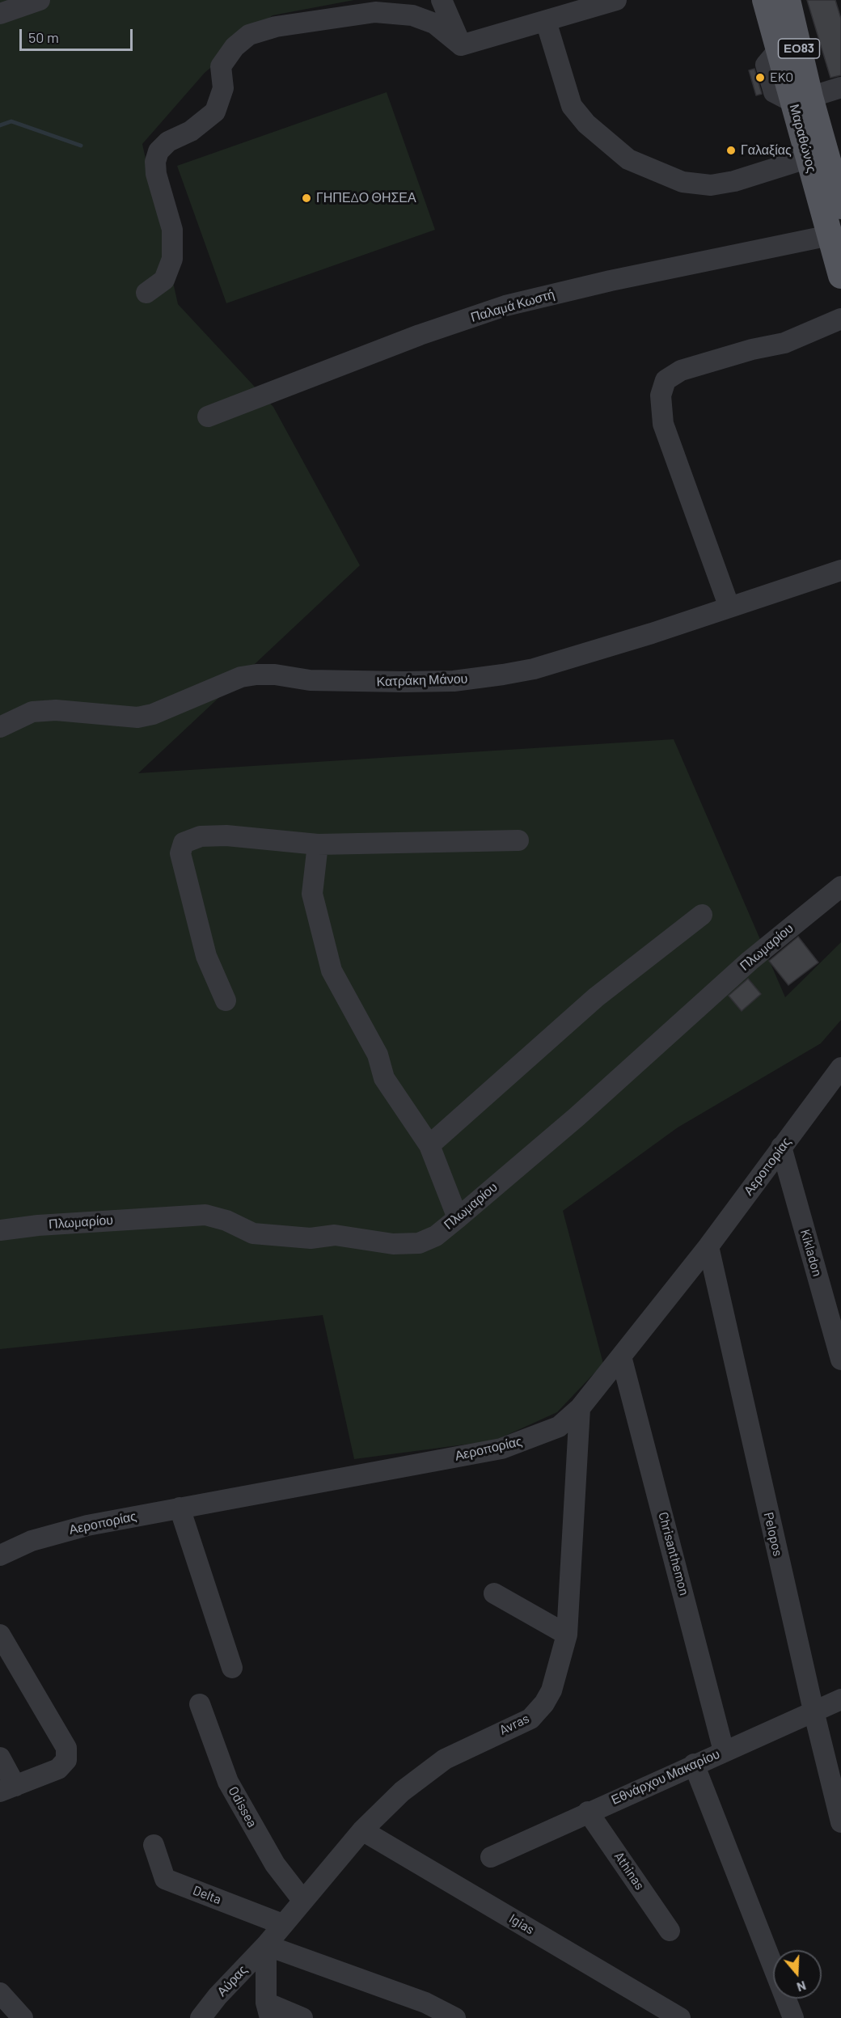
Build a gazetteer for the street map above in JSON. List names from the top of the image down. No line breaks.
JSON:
{"streets":{"main road":["ΕΟ83","Μαραθώνος"],"street":["Παλαμά Κωστή","Κατράκη Μάνου","Πλωμαρίου","Αεροπορίας","Kikladon","Pelopos","Chrisanthemon","Avras","Εθνάρχου Μακαρίου","Odissea","Athinas","Delta","Igias","Αύρας"]},"crossings":[["Μαραθώνος","Παλαμά Κωστή"],["Αεροπορίας","Kikladon"],["Αεροπορίας","Pelopos"],["Αεροπορίας","Chrisanthemon"],["Αεροπορίας","Avras"],["Pelopos","Εθνάρχου Μακαρίου"],["Chrisanthemon","Εθνάρχου Μακαρίου"],["Avras","Odissea"],["Avras","Delta"],["Avras","Igias"],["Avras","Αύρας"],["Εθνάρχου Μακαρίου","Athinas"]],"places":["EKO","Γαλαξίας","ΓΗΠΕΔΟ ΘΗΣΕΑ"],"scale_bar":"50 m","north":"bottom"}
